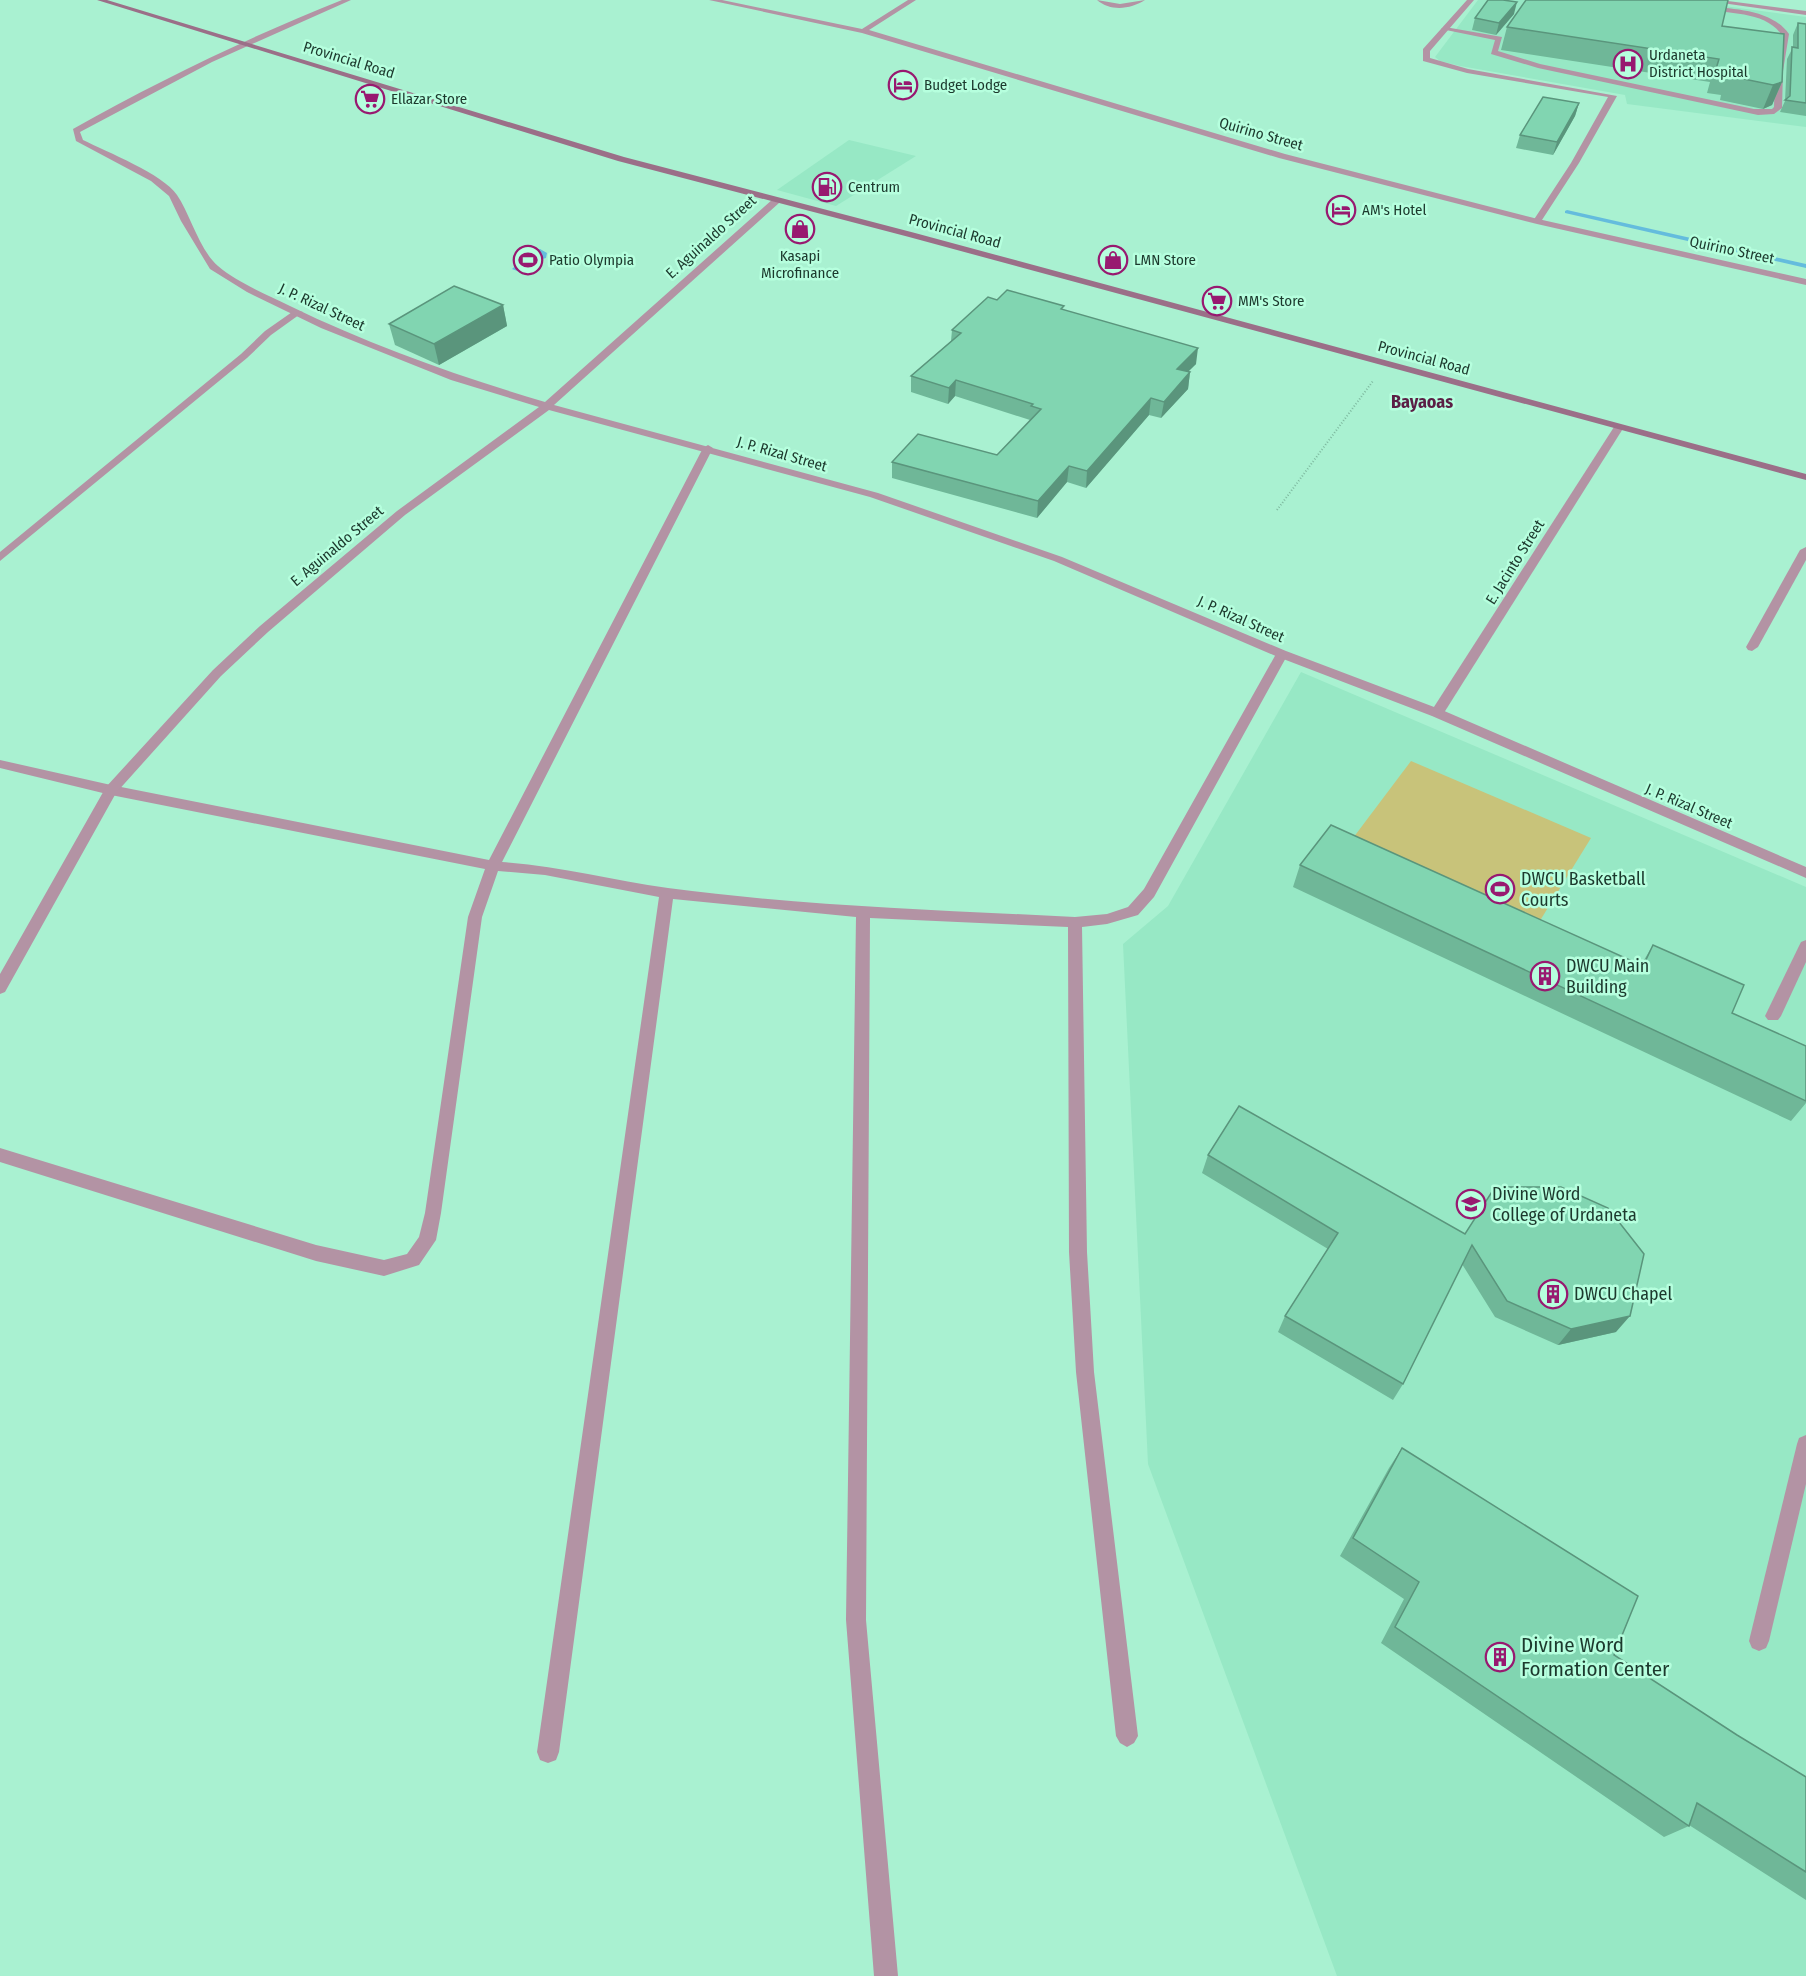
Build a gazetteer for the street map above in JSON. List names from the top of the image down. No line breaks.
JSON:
{"streets":{"main road":["Provincial Road"],"street":["Quirino Street","E. Aguinaldo Street","J. P. Rizal Street","E. Jacinto Street"]},"crossings":[["Provincial Road","E. Aguinaldo Street"],["Provincial Road","J. P. Rizal Street"],["Provincial Road","E. Jacinto Street"],["E. Aguinaldo Street","J. P. Rizal Street"],["J. P. Rizal Street","E. Jacinto Street"]],"districts":["Bayaoas"],"places":{"hospital":["Urdaneta District Hospital"],"hotel":["Budget Lodge","AM's Hotel"],"supermarket":["Ellazar Store","MM's Store"],"fuel station":["Centrum"],"shop":["Kasapi Microfinance","LMN Store"],"sports":["Patio Olympia","DWCU Basketball Courts"],"building":["DWCU Main Building","DWCU Chapel","Divine Word Formation Center"],"school or university":["Divine Word College of Urdaneta"]}}
